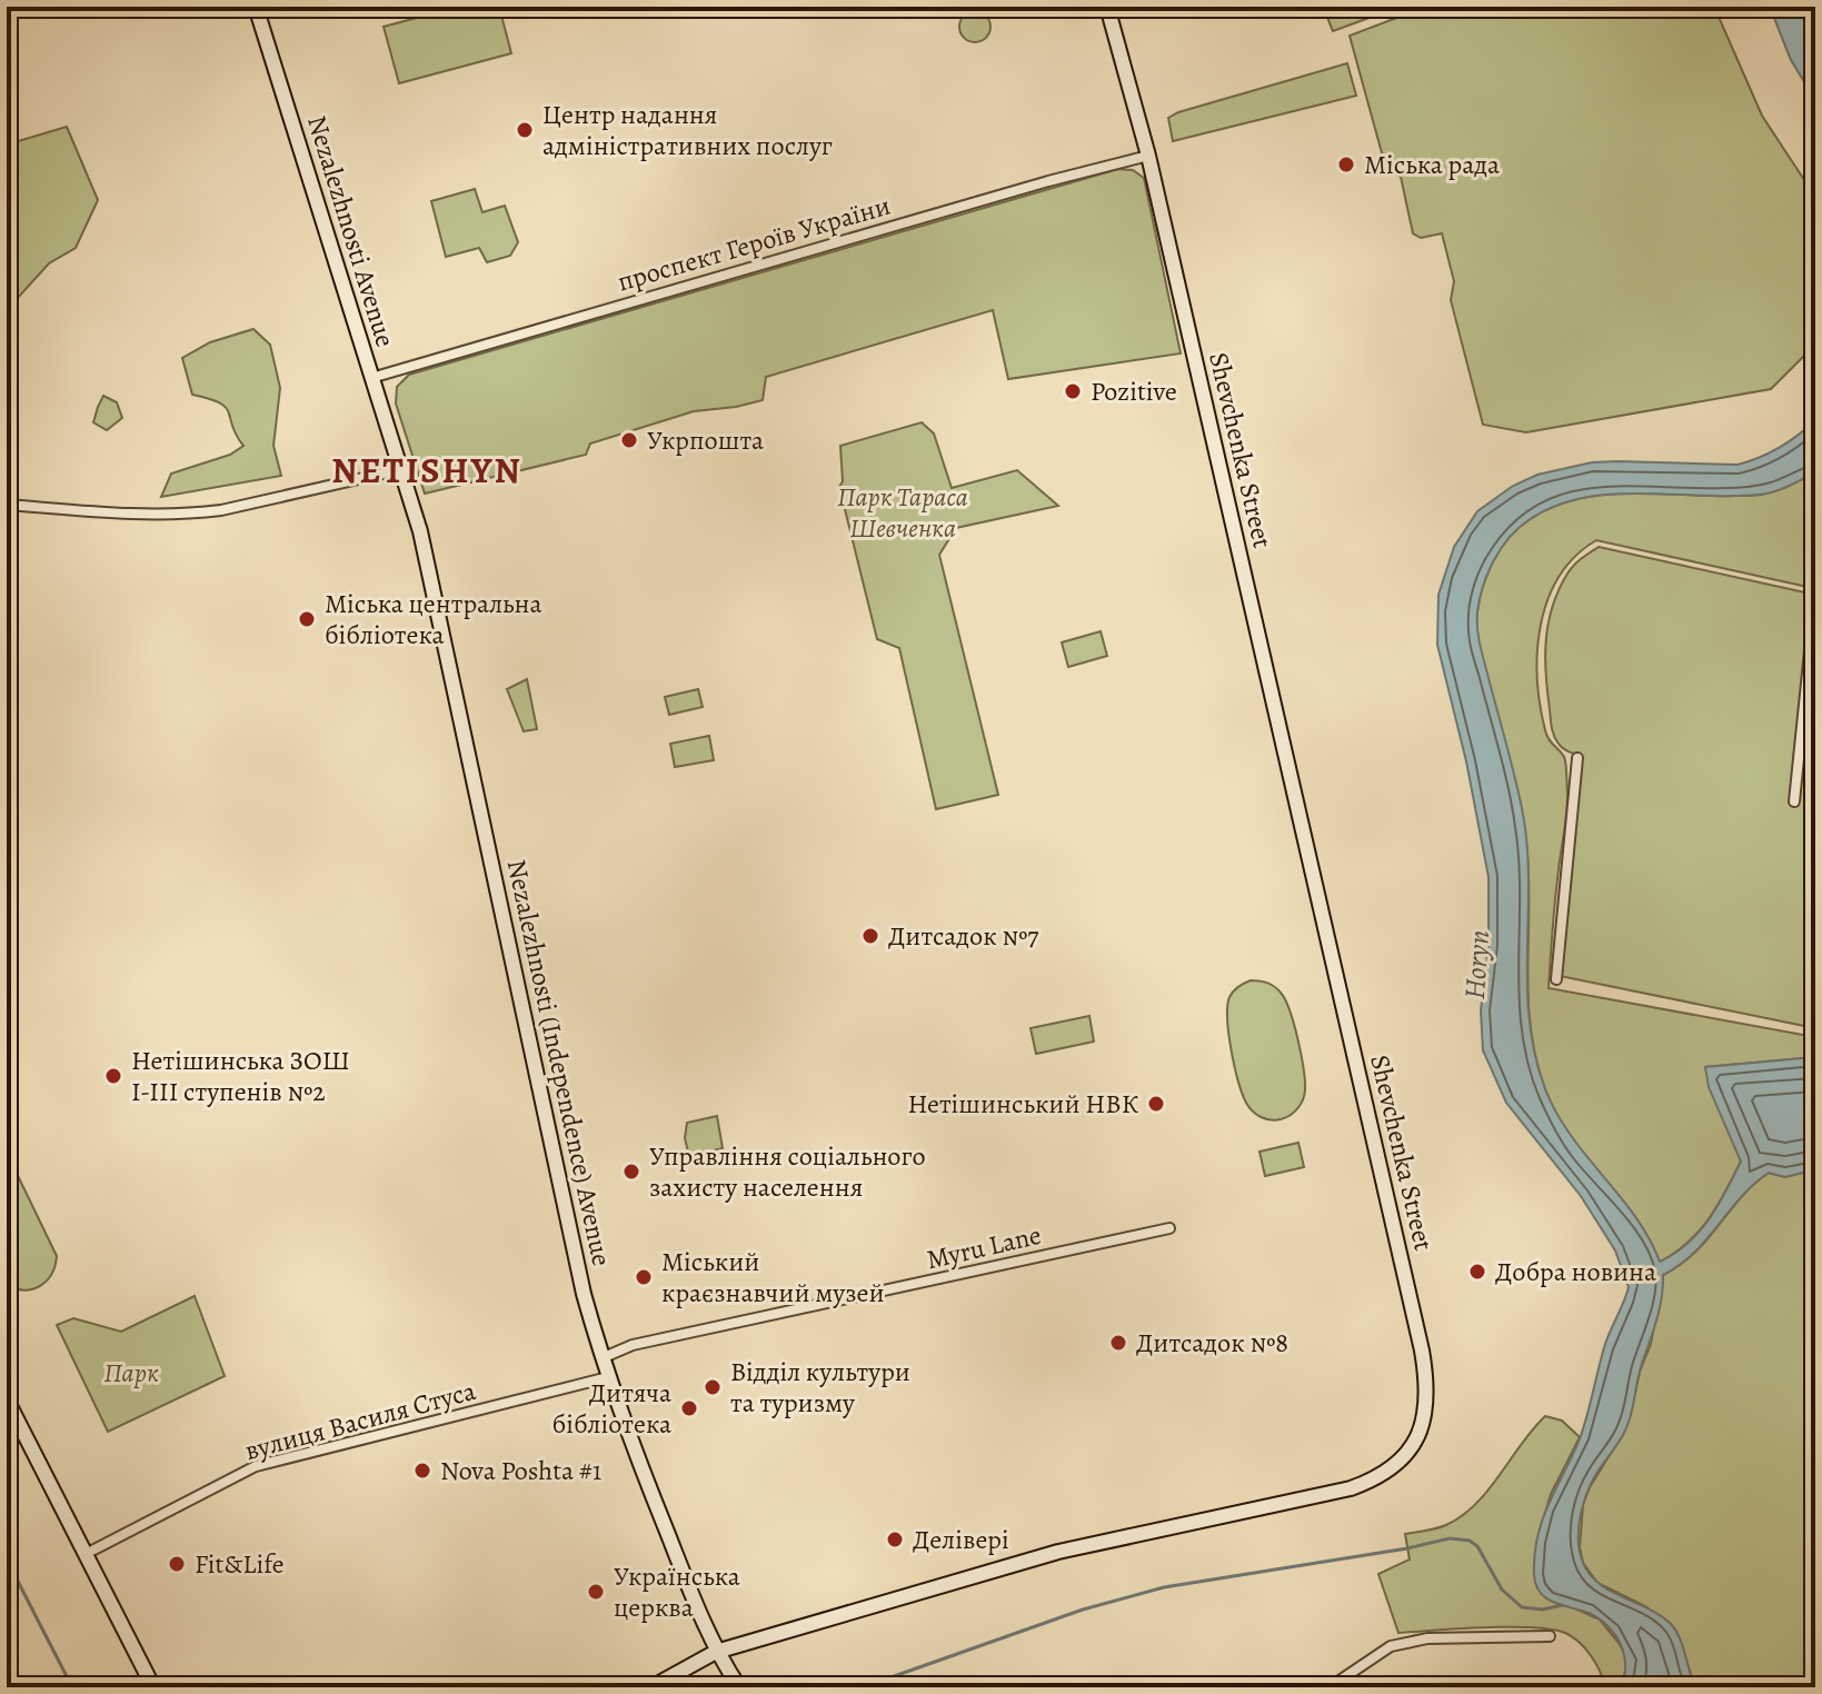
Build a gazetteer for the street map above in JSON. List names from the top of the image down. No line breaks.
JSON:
{"streets":{"street":["Nezalezhnosti Avenue","проспект Героїв України","Shevchenka Street","Nezalezhnosti (Independence) Avenue","Myru Lane","вулиця Василя Стуса"]},"crossings":[["Nezalezhnosti Avenue","проспект Героїв України"],["Nezalezhnosti Avenue","Nezalezhnosti (Independence) Avenue"],["проспект Героїв України","Shevchenka Street"],["Shevchenka Street","Nezalezhnosti (Independence) Avenue"],["Nezalezhnosti (Independence) Avenue","Myru Lane"],["Nezalezhnosti (Independence) Avenue","вулиця Василя Стуса"]],"districts":["NETISHYN"],"water":["Horyn"],"parks":["Парк Тараса Шевченка","Парк"],"places":["Центр надання адміністративних послуг","Міська рада","Pozitive","Укрпошта","Міська центральна бібліотека","Дитсадок №7","Нетішинська ЗОШ І-ІІІ ступенів №2","Нетішинський НВК","Управління соціального захисту населення","Добра новина","Міський краєзнавчий музей","Дитсадок №8","Відділ культури та туризму","Дитяча бібліотека","Nova Poshta #1","Делівері","Fit&Life","Українська церква"]}
